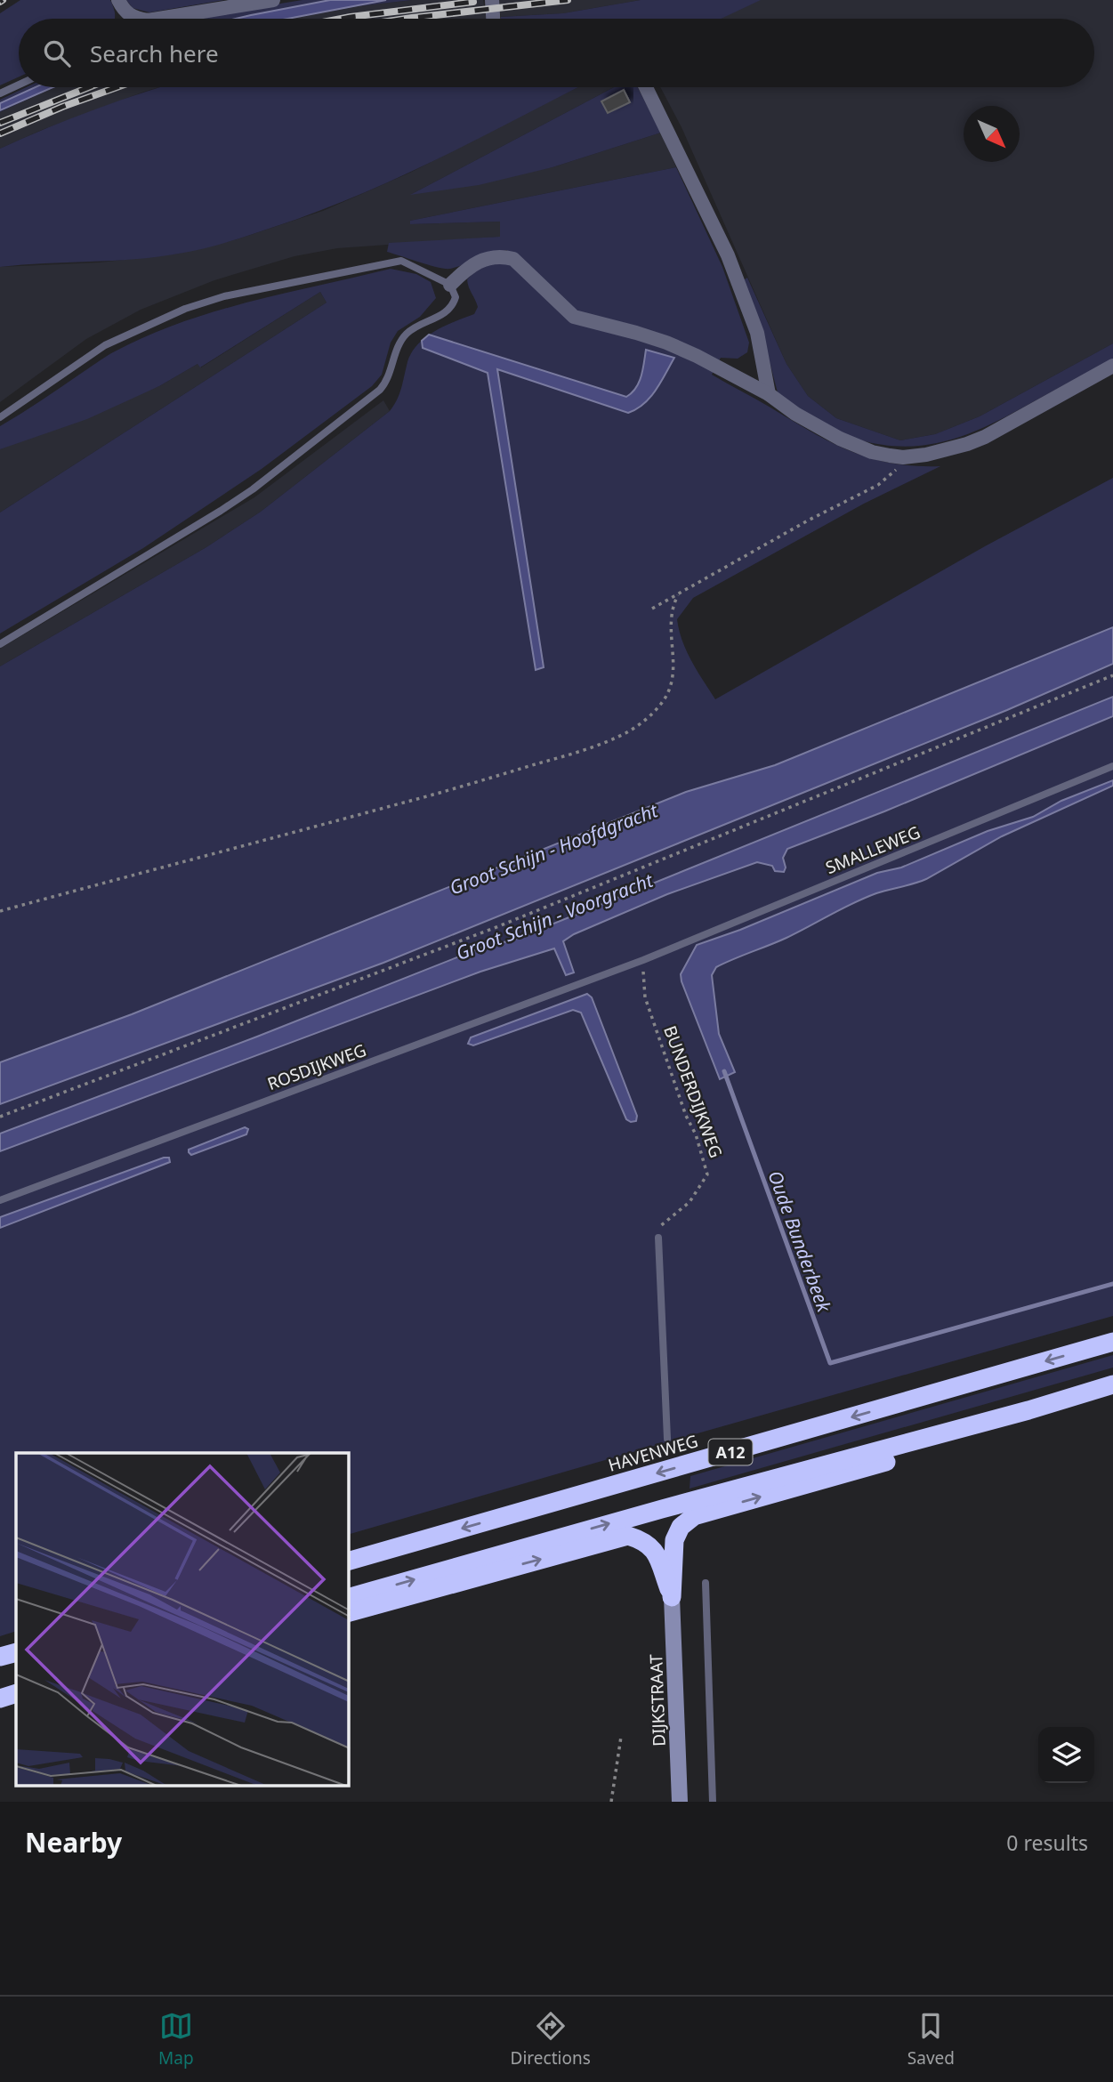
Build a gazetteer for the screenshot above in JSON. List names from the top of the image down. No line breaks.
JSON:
{"streets":{"highway":["A12","HAVENWEG"],"street":["DIJKSTRAAT"],"lane":["SMALLEWEG","ROSDIJKWEG"],"path":["BUNDERDIJKWEG"]},"crossings":[["SMALLEWEG","ROSDIJKWEG"],["SMALLEWEG","BUNDERDIJKWEG"],["ROSDIJKWEG","BUNDERDIJKWEG"]],"water":["Groot Schijn - Hoofdgracht","Groot Schijn - Voorgracht","Oude Bunderbeek"],"north":"bottom right","page":{"search":"Search here","heading":["Nearby","0 results"],"nav":["Map","Directions","Saved"]}}
